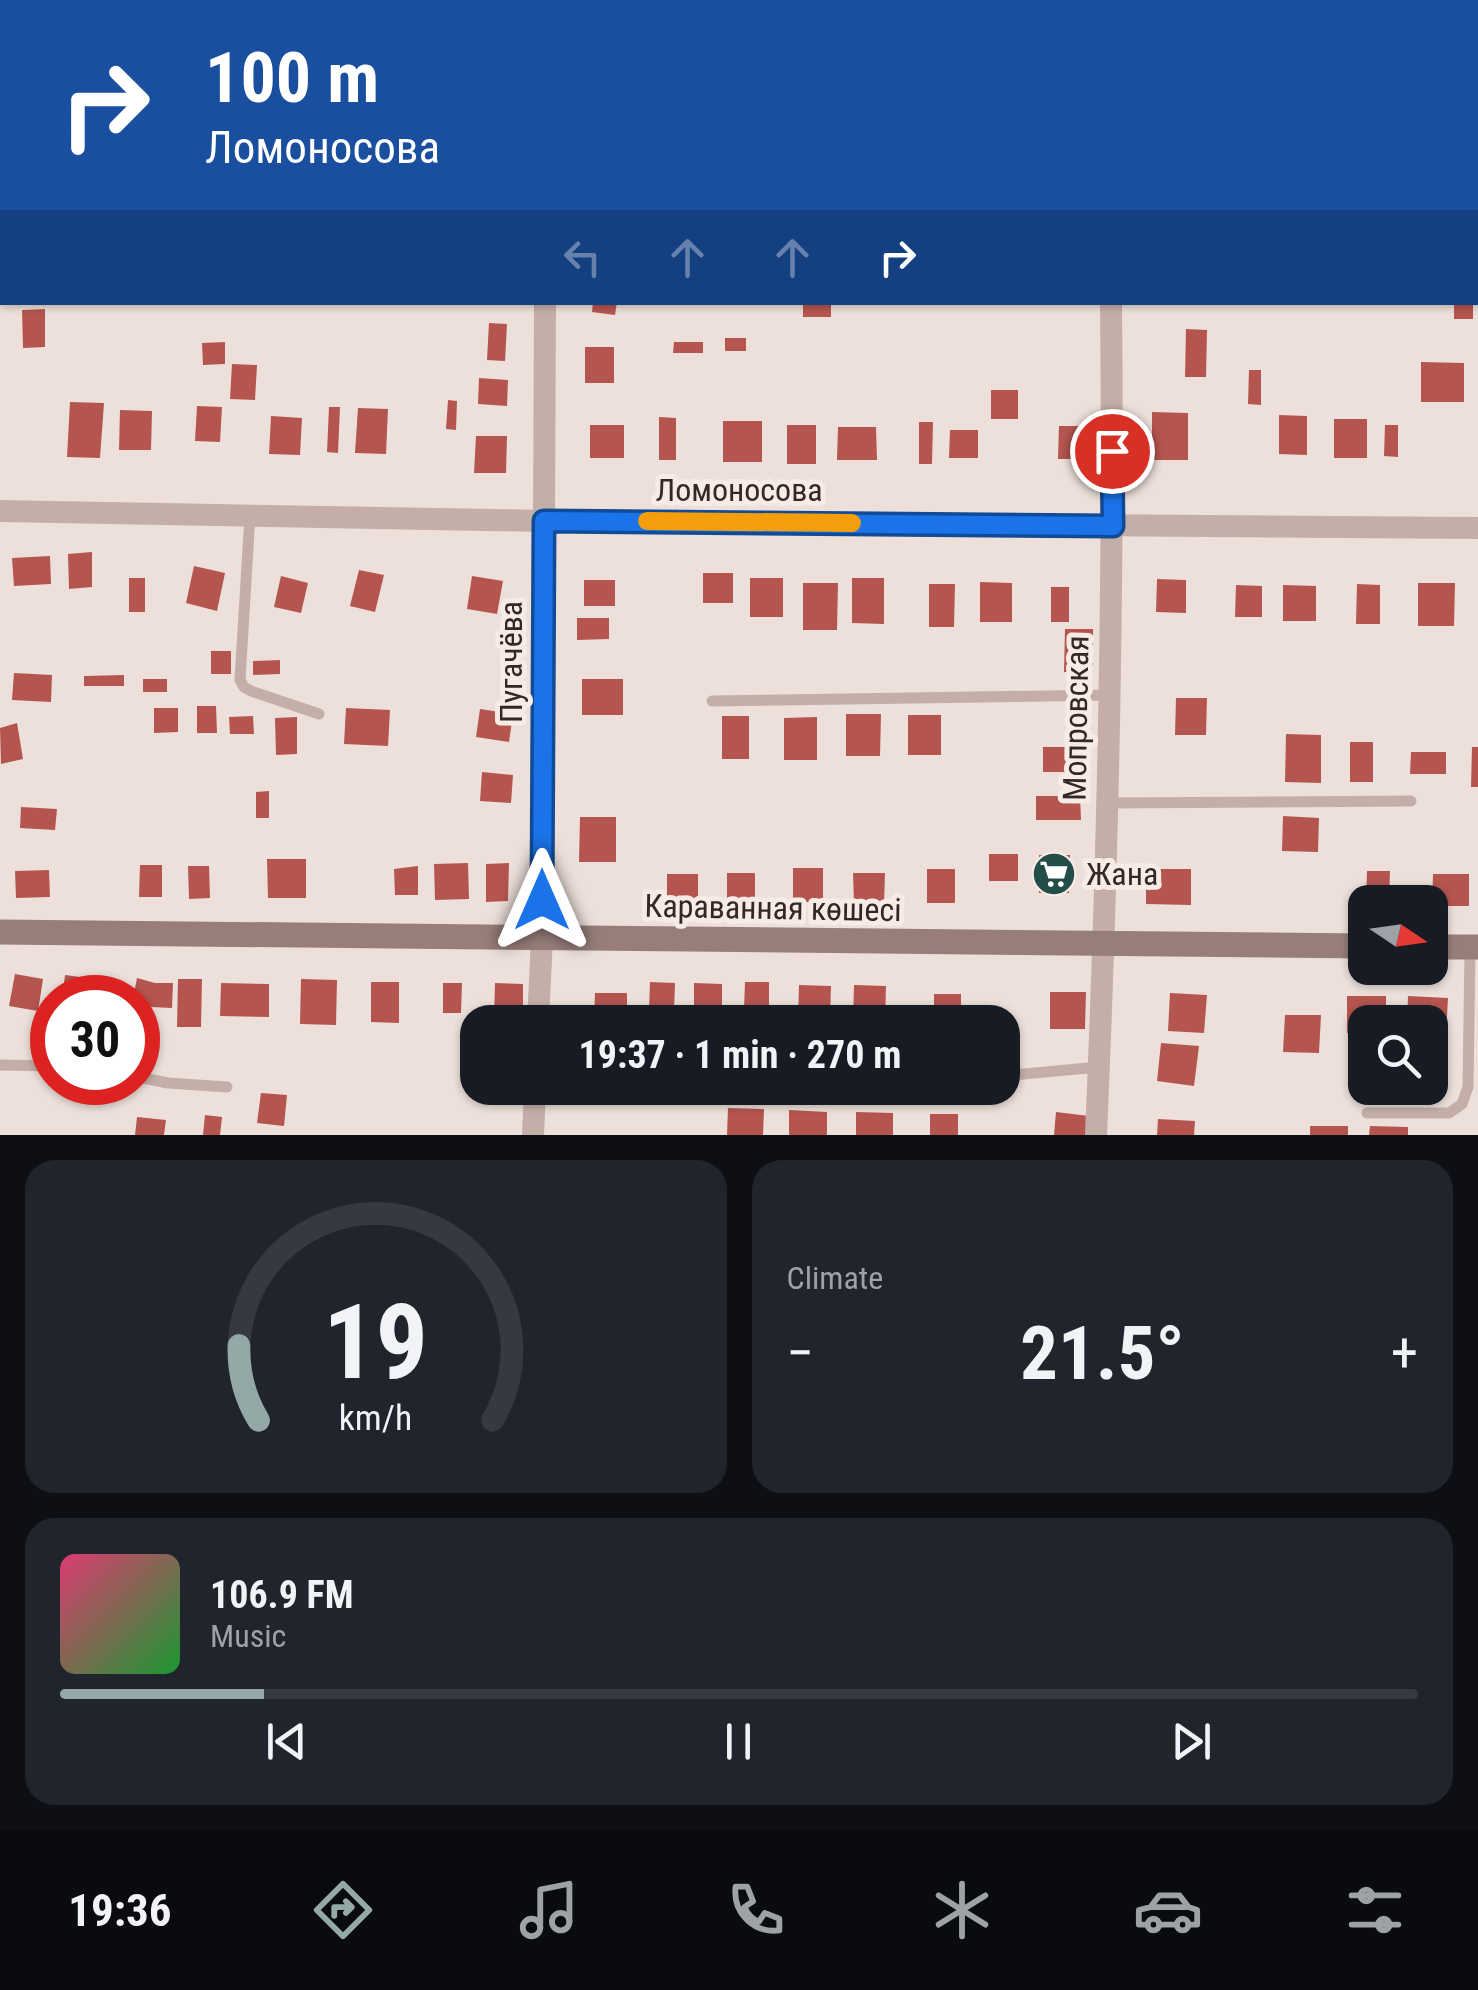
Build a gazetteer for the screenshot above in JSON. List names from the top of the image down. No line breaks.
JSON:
{"streets":{"main road":["Караванная көшесі"],"street":["Ломоносова","Пугачёва","Мопровская"]},"crossings":[["Ломоносова","Пугачёва"],["Ломоносова","Мопровская"],["Пугачёва","Караванная көшесі"],["Мопровская","Караванная көшесі"]],"places":{"supermarket":["Жана"]},"north":"right","page":{"turn":["100 m","Ломоносова"],"limit":"30","trip":"19:37 · 1 min · 270 m","tile":"Climate","heat":["−","21.5°","+"],"song":["106.9 FM","Music"],"tabs":"19:36","gauge":["19","km/h"]}}
